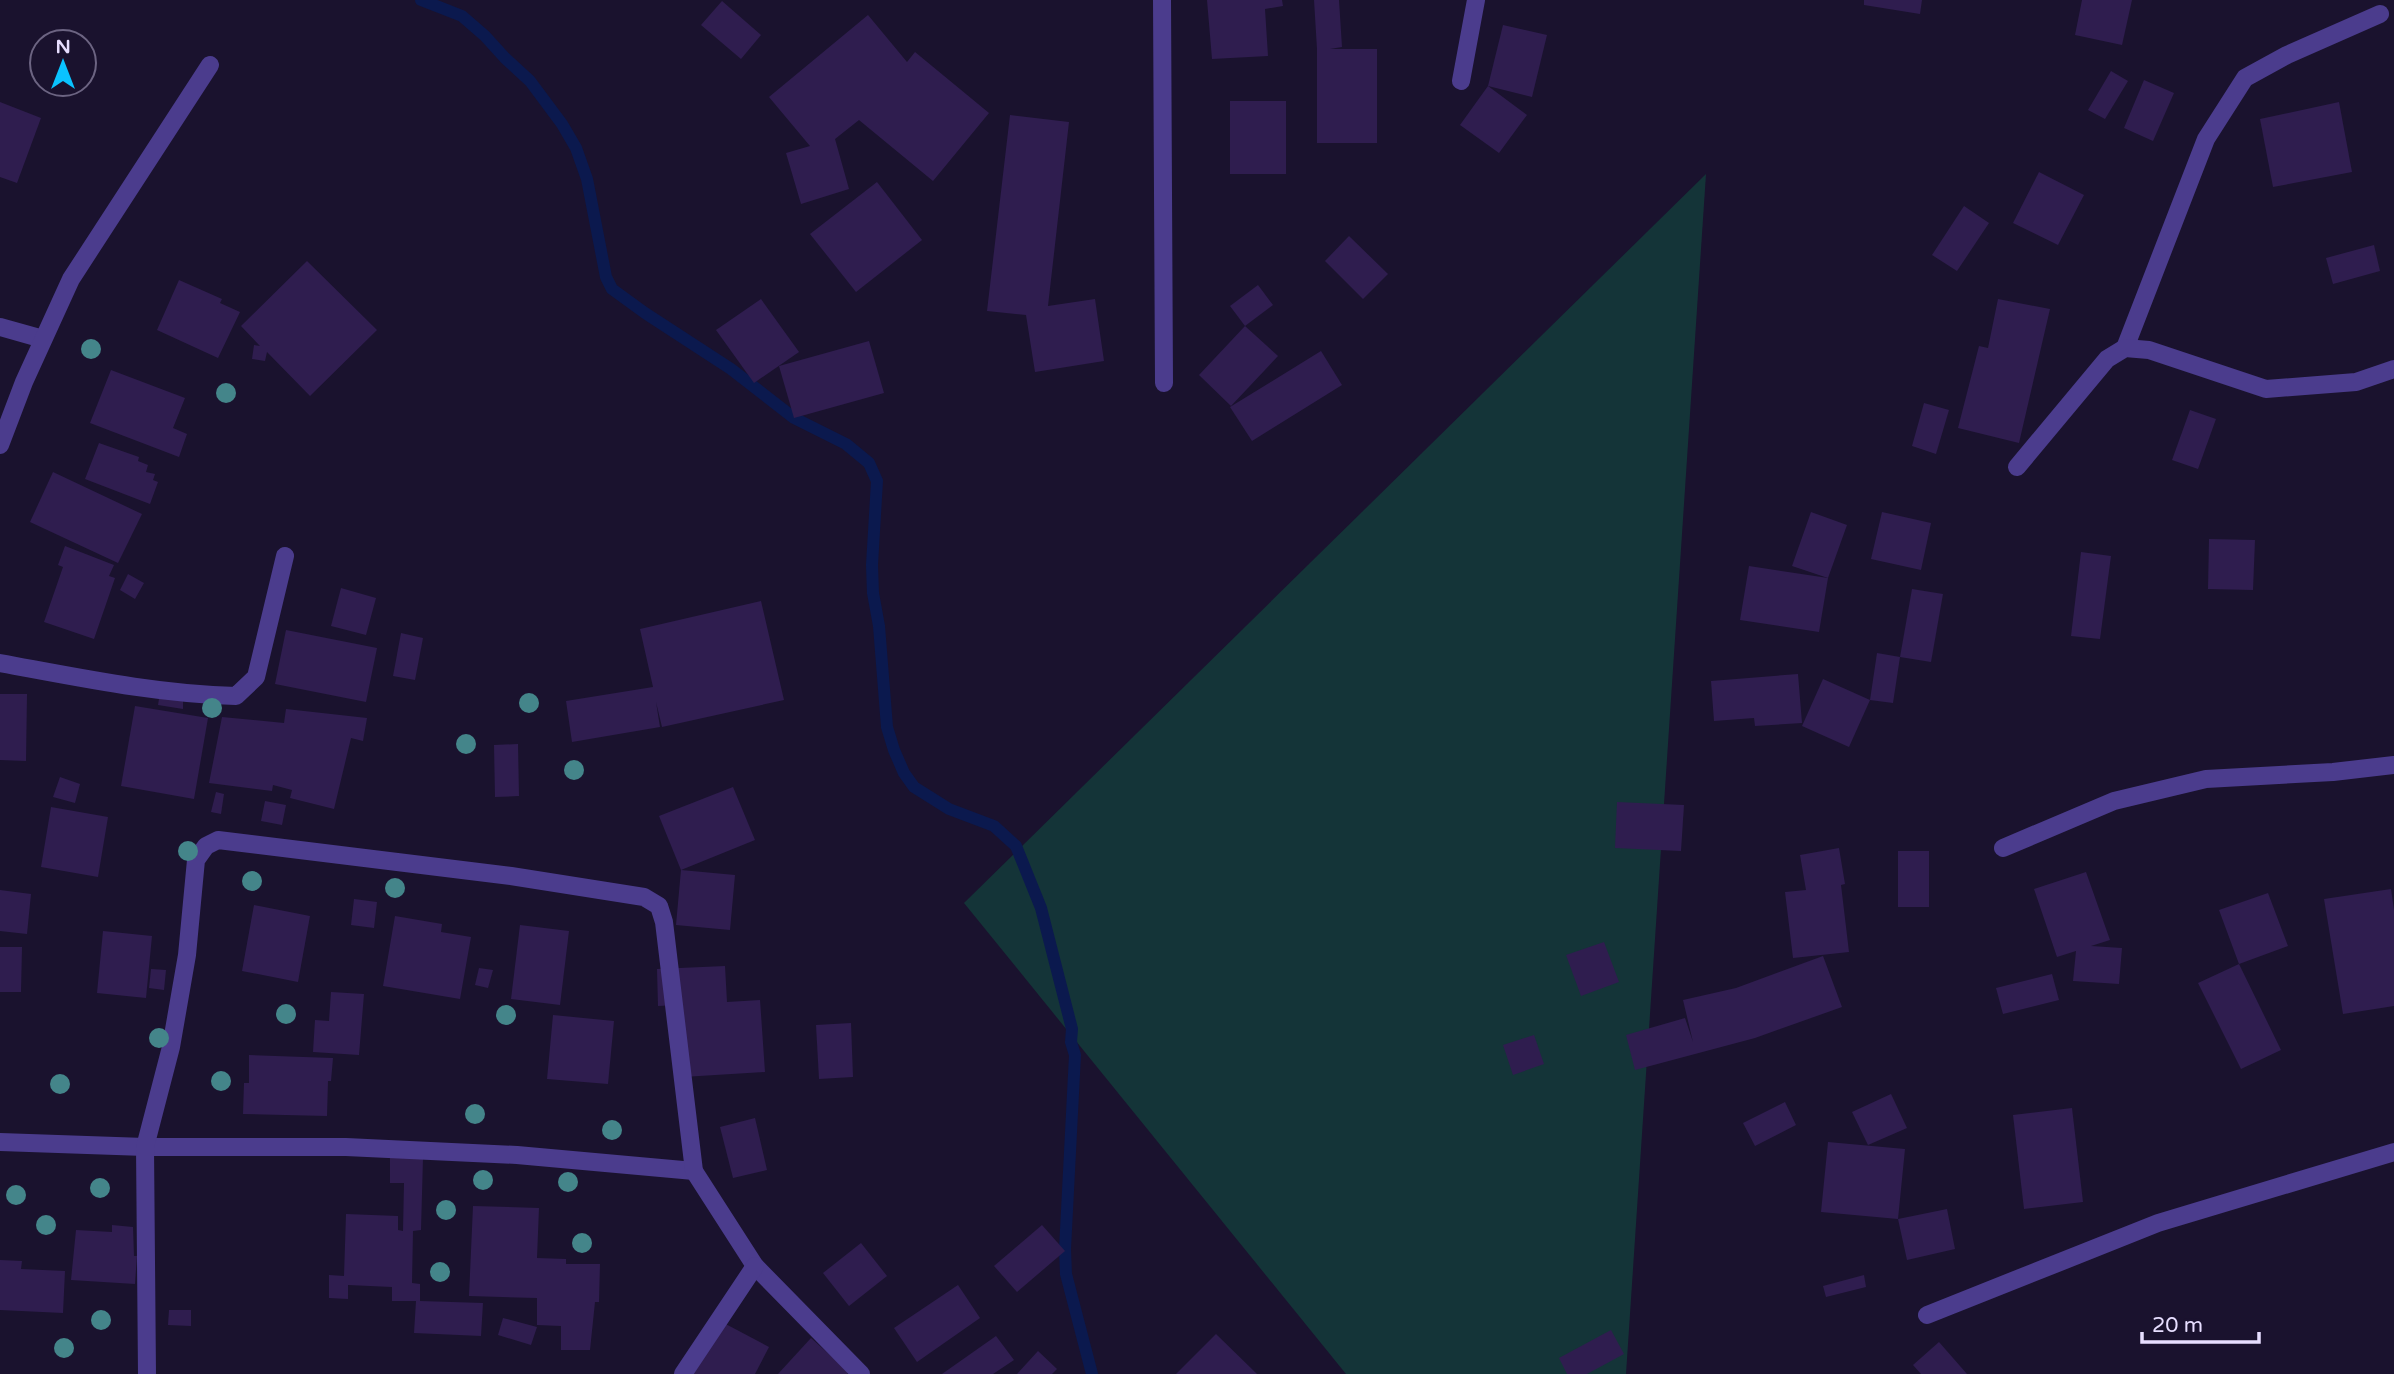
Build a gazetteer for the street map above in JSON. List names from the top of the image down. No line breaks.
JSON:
{"scale_bar":"20 m","north":"top"}
